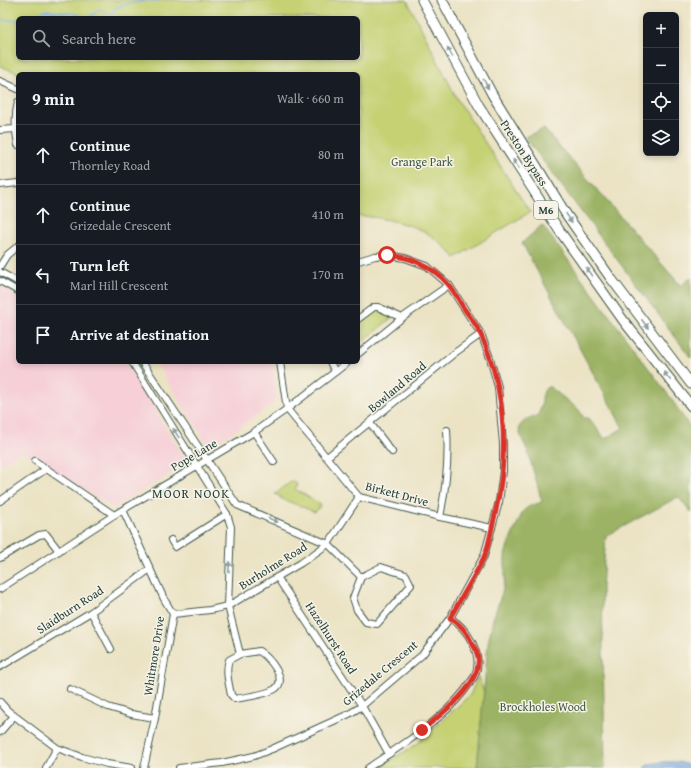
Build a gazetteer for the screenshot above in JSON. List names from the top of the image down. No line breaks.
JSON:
{"streets":{"highway":["Preston Bypass","M6"],"street":["Bowland Road","Pope Lane","Birkett Drive","Burholme Road","Slaidburn Road","Hazelhurst Road","Whitmore Drive","Grizedale Crescent"]},"crossings":[["Bowland Road","Birkett Drive"],["Bowland Road","Grizedale Crescent"],["Pope Lane","Birkett Drive"],["Pope Lane","Whitmore Drive"],["Birkett Drive","Burholme Road"],["Birkett Drive","Grizedale Crescent"],["Burholme Road","Hazelhurst Road"],["Burholme Road","Whitmore Drive"],["Slaidburn Road","Whitmore Drive"],["Hazelhurst Road","Grizedale Crescent"]],"districts":["MOOR NOOK"],"parks":["Grange Park","Brockholes Wood"],"page":{"map_buttons":["+","−"],"search":"Search here","heading":["9 min","Walk · 660 m"],"list":[["Continue","Thornley Road","80 m"],["Continue","Grizedale Crescent","410 m"],["Turn left","Marl Hill Crescent","170 m"],"Arrive at destination"]}}
